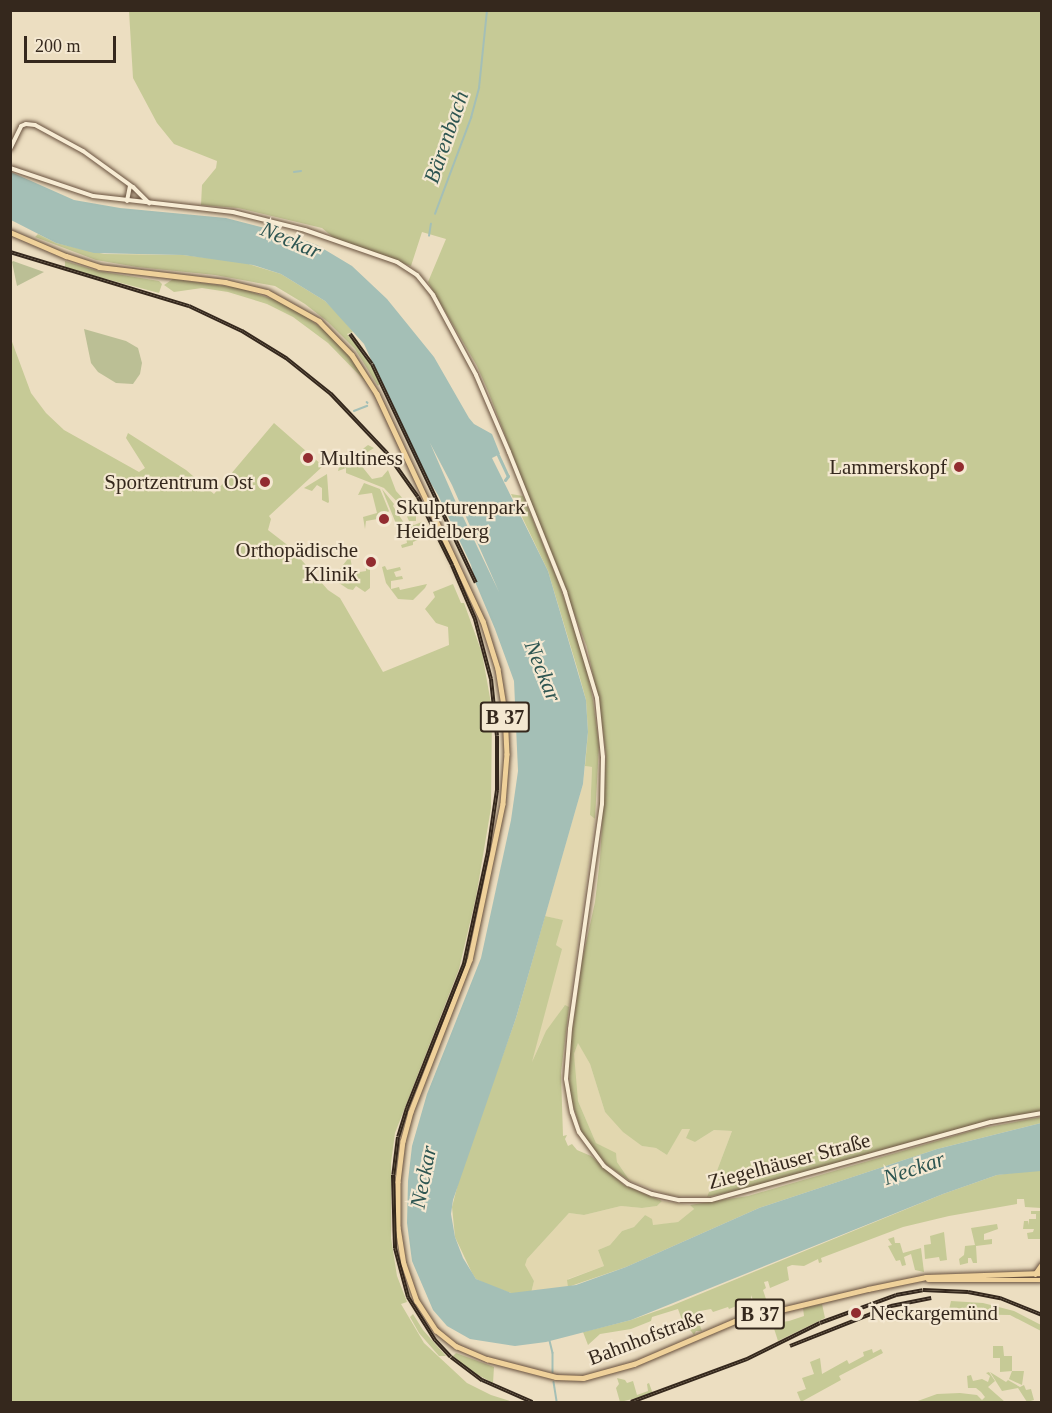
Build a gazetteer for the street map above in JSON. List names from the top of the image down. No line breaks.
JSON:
{"streets":{"main road":["B 37","Ziegelhäuser Straße","Bahnhofstraße"]},"water":["Bärenbach","Neckar"],"places":["Multiness","Lammerskopf","Sportzentrum Ost","Skulpturenpark Heidelberg","Orthopädische Klinik","Neckargemünd"],"scale_bar":"200 m"}
